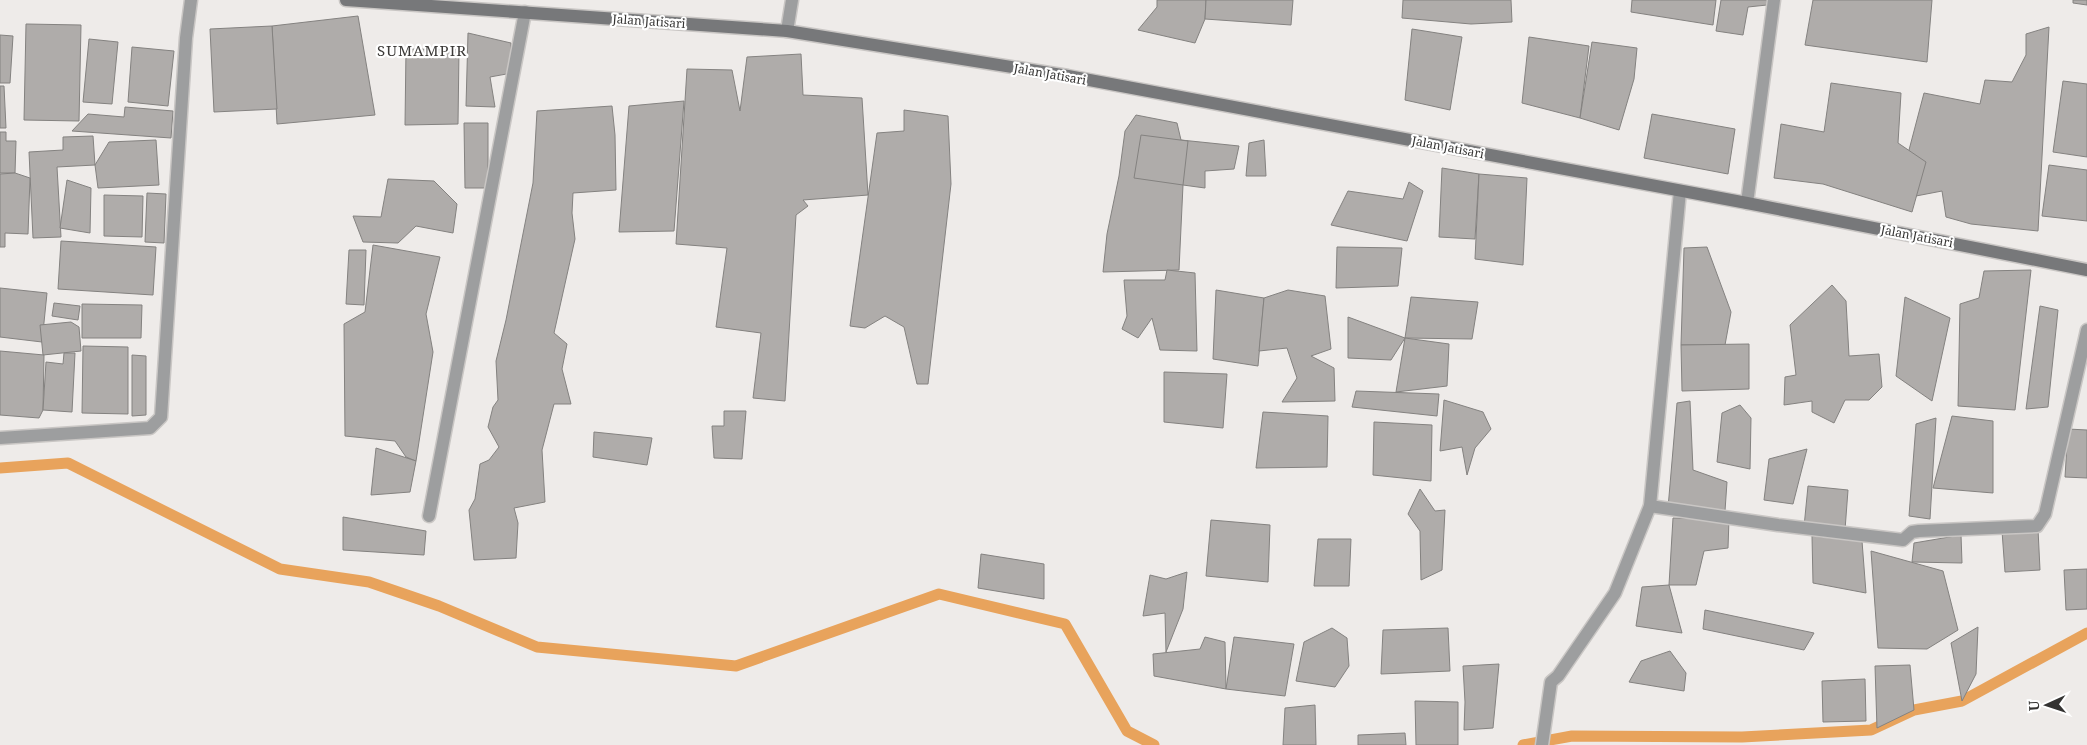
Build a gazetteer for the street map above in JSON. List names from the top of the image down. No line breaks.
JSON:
{"streets":{"street":["Jalan Jatisari"]},"districts":["SUMAMPIR"],"north":"left"}
